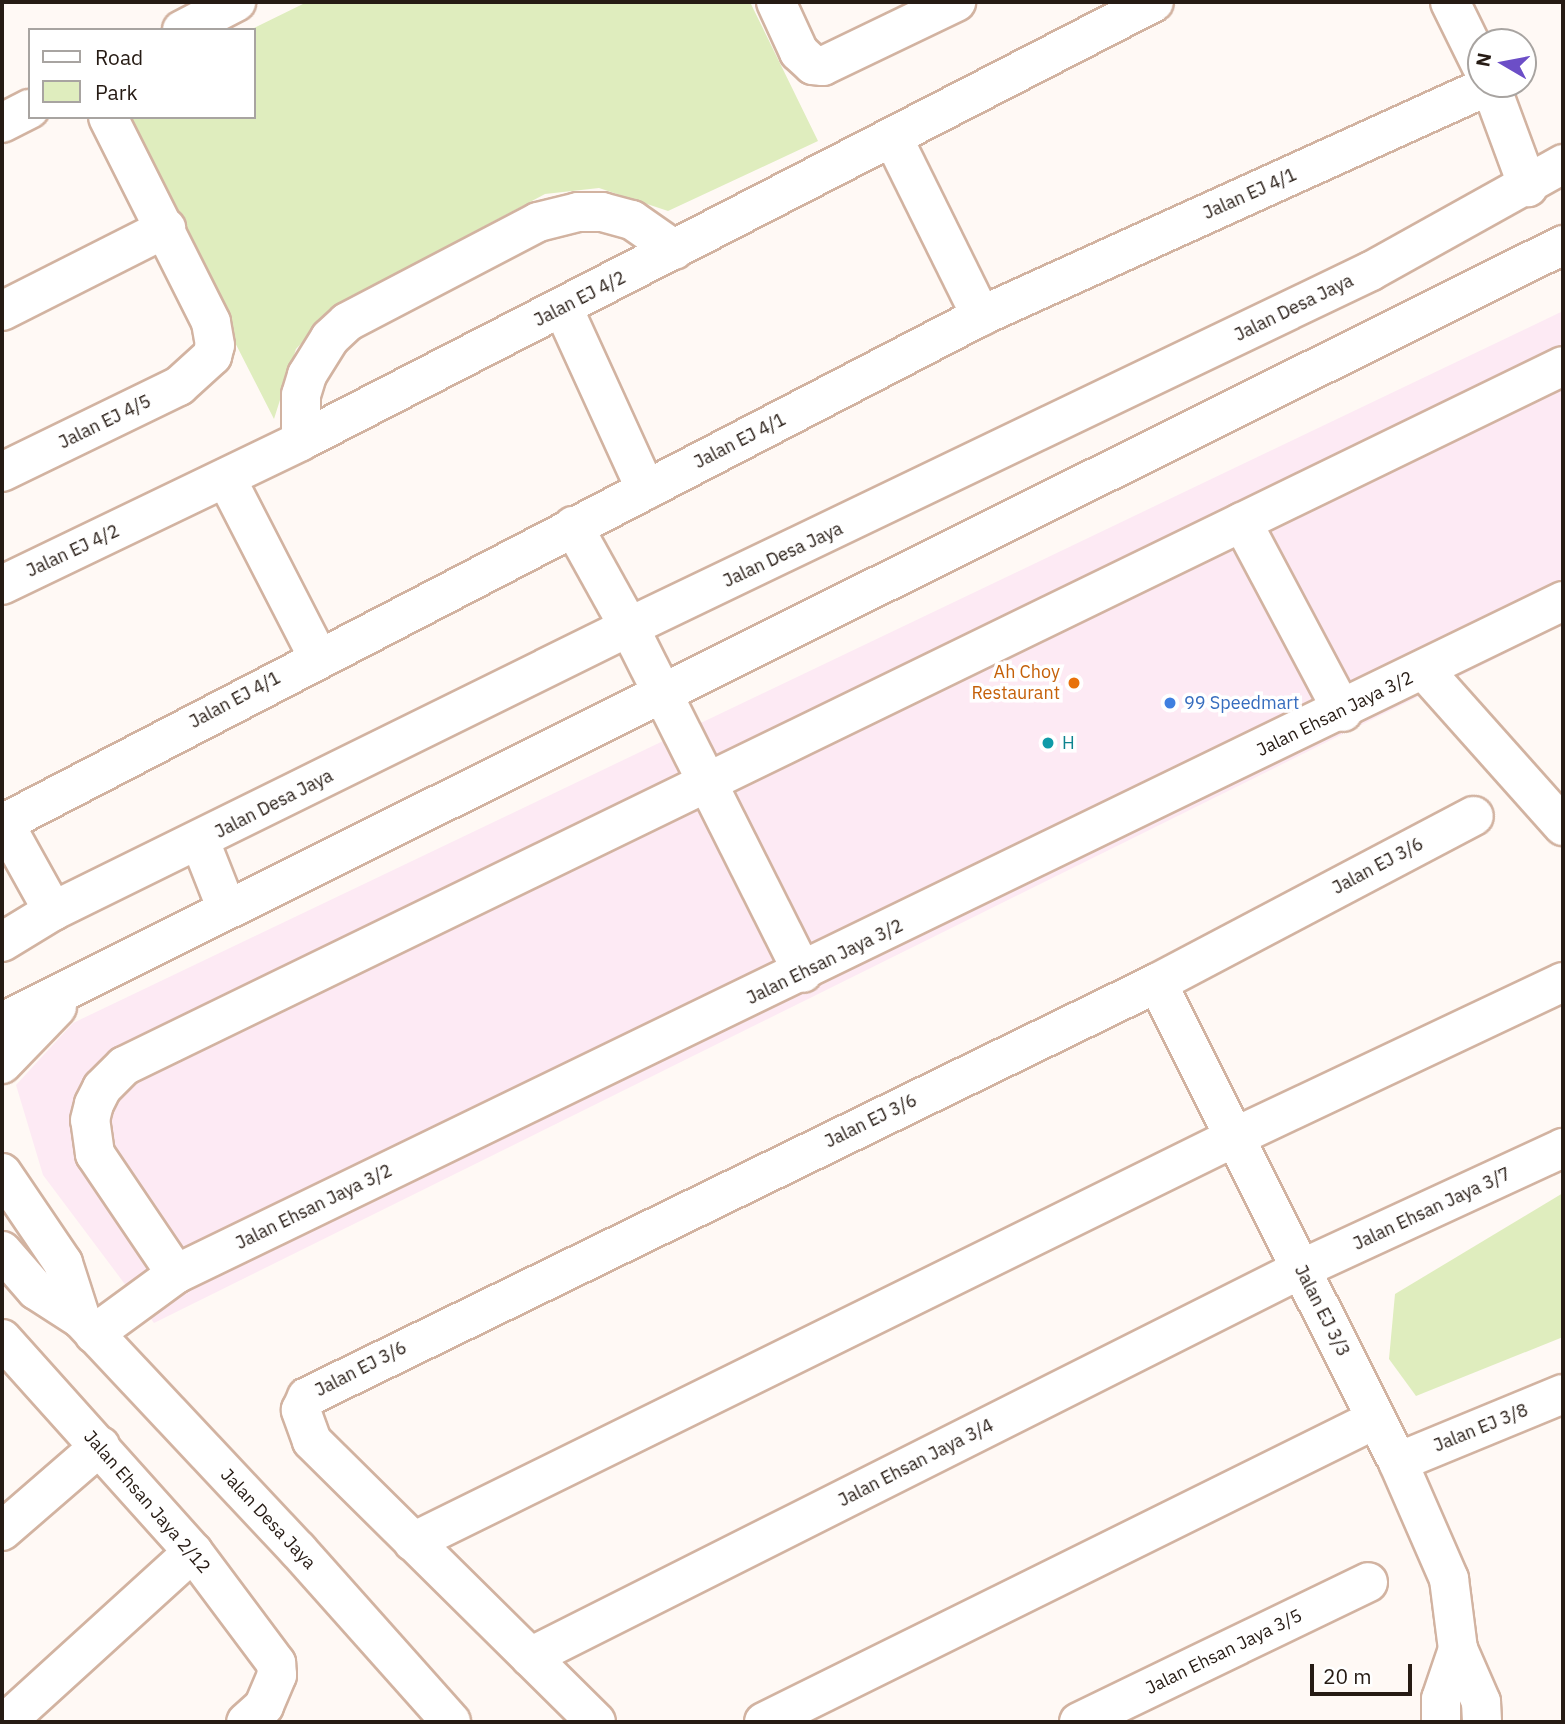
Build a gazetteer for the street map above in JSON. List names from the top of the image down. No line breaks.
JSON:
{"streets":{"street":["Jalan EJ 4/1","Jalan EJ 4/2","Jalan Desa Jaya","Jalan EJ 4/5","Jalan Ehsan Jaya 3/2","Jalan EJ 3/6","Jalan Ehsan Jaya 3/7","Jalan EJ 3/3","Jalan EJ 3/8","Jalan Ehsan Jaya 3/4","Jalan Ehsan Jaya 2/12","Jalan Ehsan Jaya 3/5"]},"crossings":[["Jalan Desa Jaya","Jalan Ehsan Jaya 3/2"],["Jalan EJ 3/6","Jalan EJ 3/3"],["Jalan Ehsan Jaya 3/7","Jalan EJ 3/3"],["Jalan Ehsan Jaya 3/7","Jalan Ehsan Jaya 3/4"],["Jalan EJ 3/3","Jalan EJ 3/8"],["Jalan EJ 3/3","Jalan Ehsan Jaya 3/4"]],"places":["Ah Choy Restaurant","99 Speedmart","H"],"legend":["Road","Park"],"scale_bar":"20 m","north":"left"}
